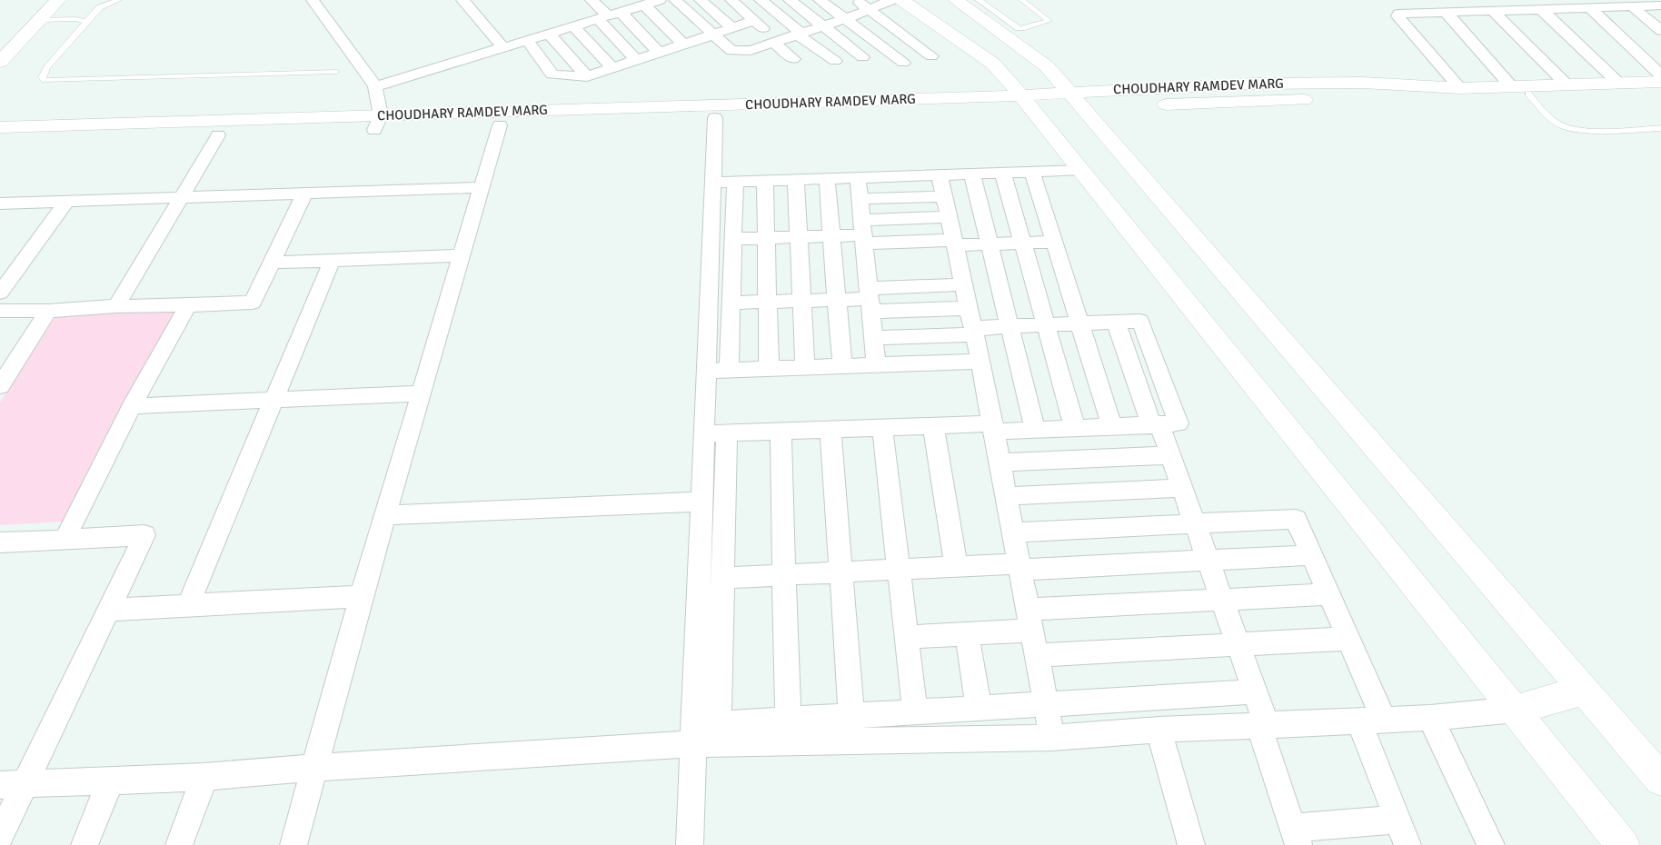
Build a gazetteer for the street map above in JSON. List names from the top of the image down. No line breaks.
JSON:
{"streets":{"street":["CHOUDHARY RAMDEV MARG"]}}
